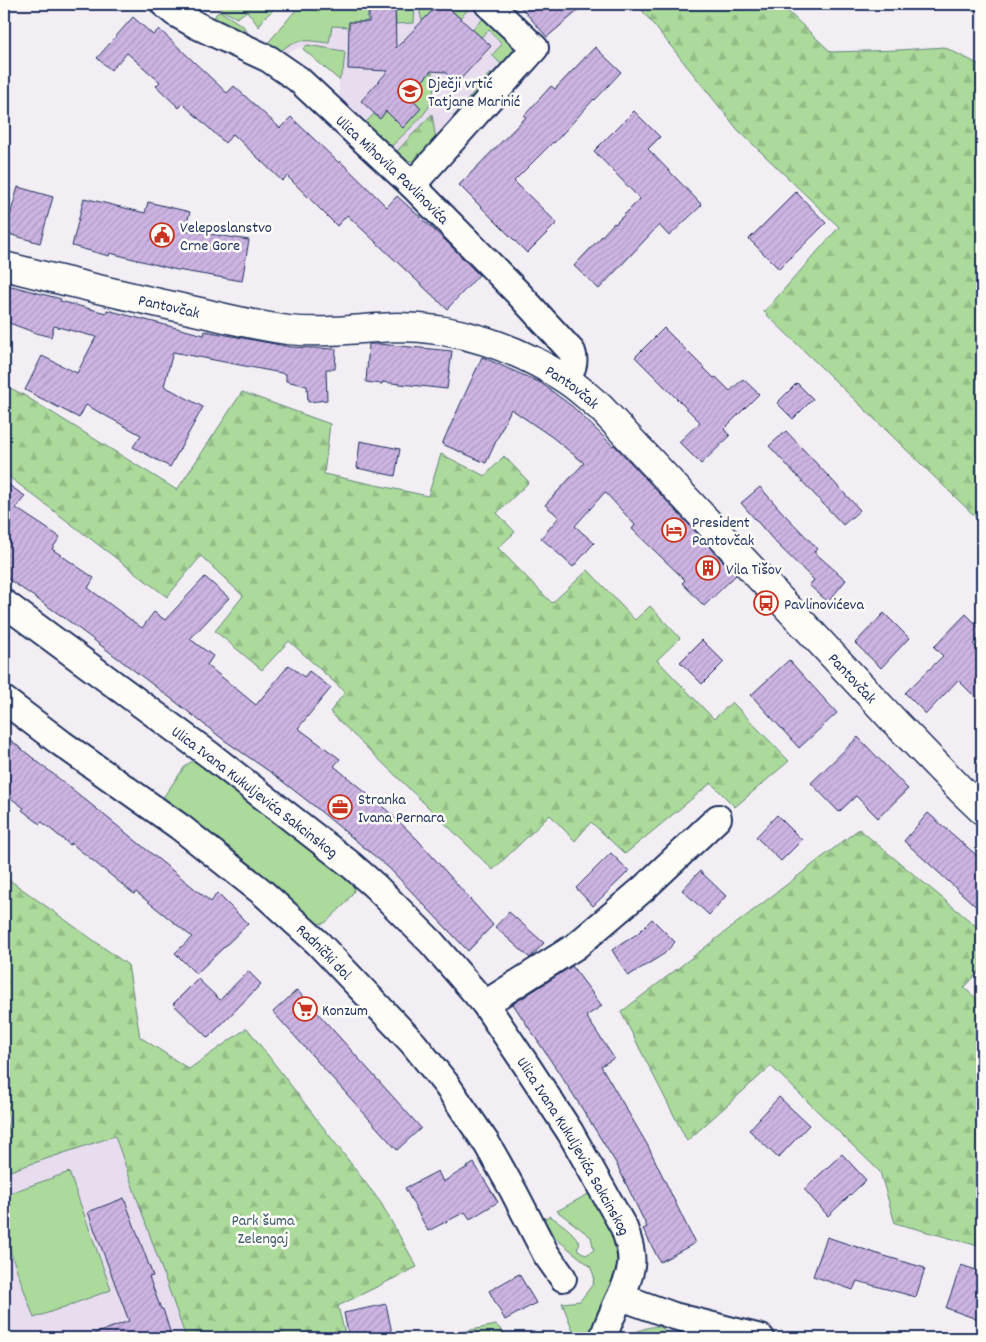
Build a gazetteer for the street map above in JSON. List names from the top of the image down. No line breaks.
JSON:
{"streets":{"main road":["Pantovčak"],"street":["Ulica Mihovila Pavlinovića","Ulica Ivana Kukuljevića Sakcinskog","Radnički dol"]},"crossings":[["Ulica Mihovila Pavlinovića","Pantovčak"]],"parks":["Park šuma Zelengaj"],"places":{"school or university":["Dječji vrtić Tatjane Marinić"],"public building":["Veleposlanstvo Crne Gore"],"hotel":["President Pantovčak"],"building":["Vila Tišov"],"bus stop":["Pavlinovićeva"],"office":["Stranka Ivana Pernara"],"supermarket":["Konzum"]}}
